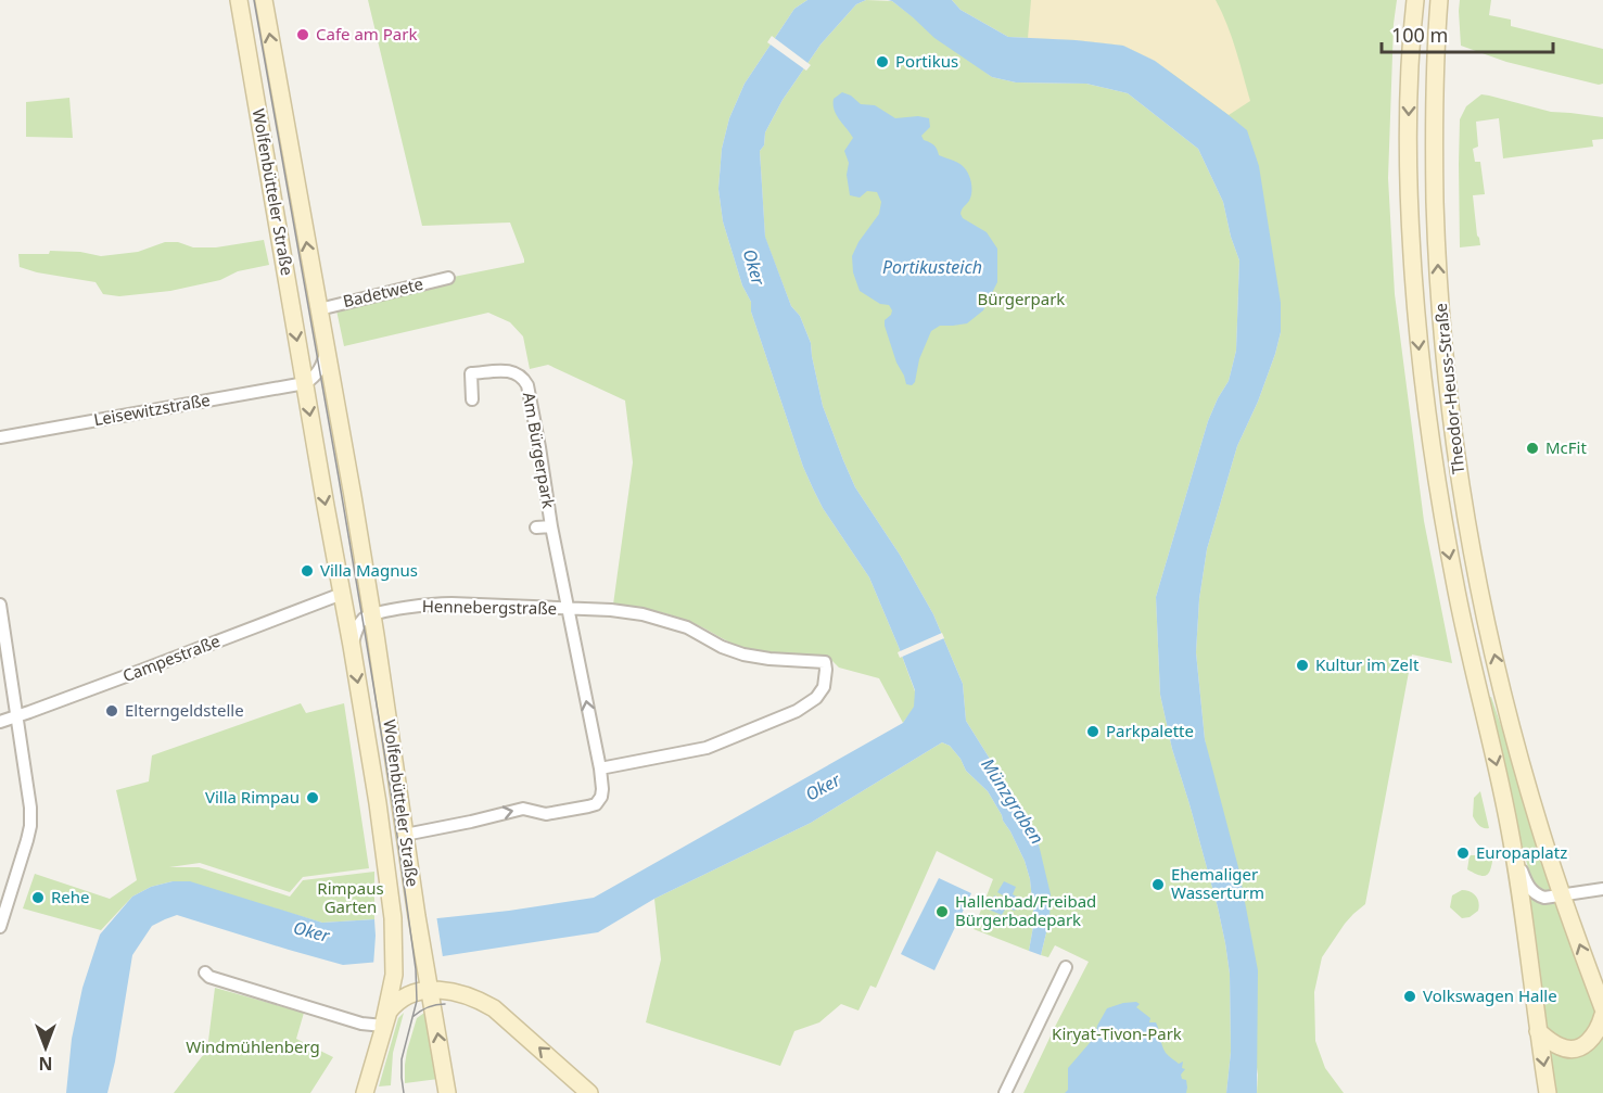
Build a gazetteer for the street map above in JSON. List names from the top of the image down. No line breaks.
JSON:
{"streets":{"main road":["Wolfenbütteler Straße","Theodor-Heuss-Straße"],"street":["Badetwete","Leisewitzstraße","Am Bürgerpark","Hennebergstraße","Campestraße"]},"crossings":[["Wolfenbütteler Straße","Badetwete"],["Wolfenbütteler Straße","Leisewitzstraße"],["Wolfenbütteler Straße","Hennebergstraße"],["Wolfenbütteler Straße","Campestraße"],["Am Bürgerpark","Hennebergstraße"]],"water":["Oker","Portikusteich","Münzgraben"],"parks":["Bürgerpark","Rimpaus Garten","Kiryat-Tivon-Park","Windmühlenberg"],"places":["Cafe am Park","Portikus","McFit","Villa Magnus","Kultur im Zelt","Elterngeldstelle","Parkpalette","Villa Rimpau","Europaplatz","Ehemaliger Wasserturm","Rehe","Hallenbad/Freibad Bürgerbadepark","Volkswagen Halle"],"scale_bar":"100 m","north":"bottom"}
